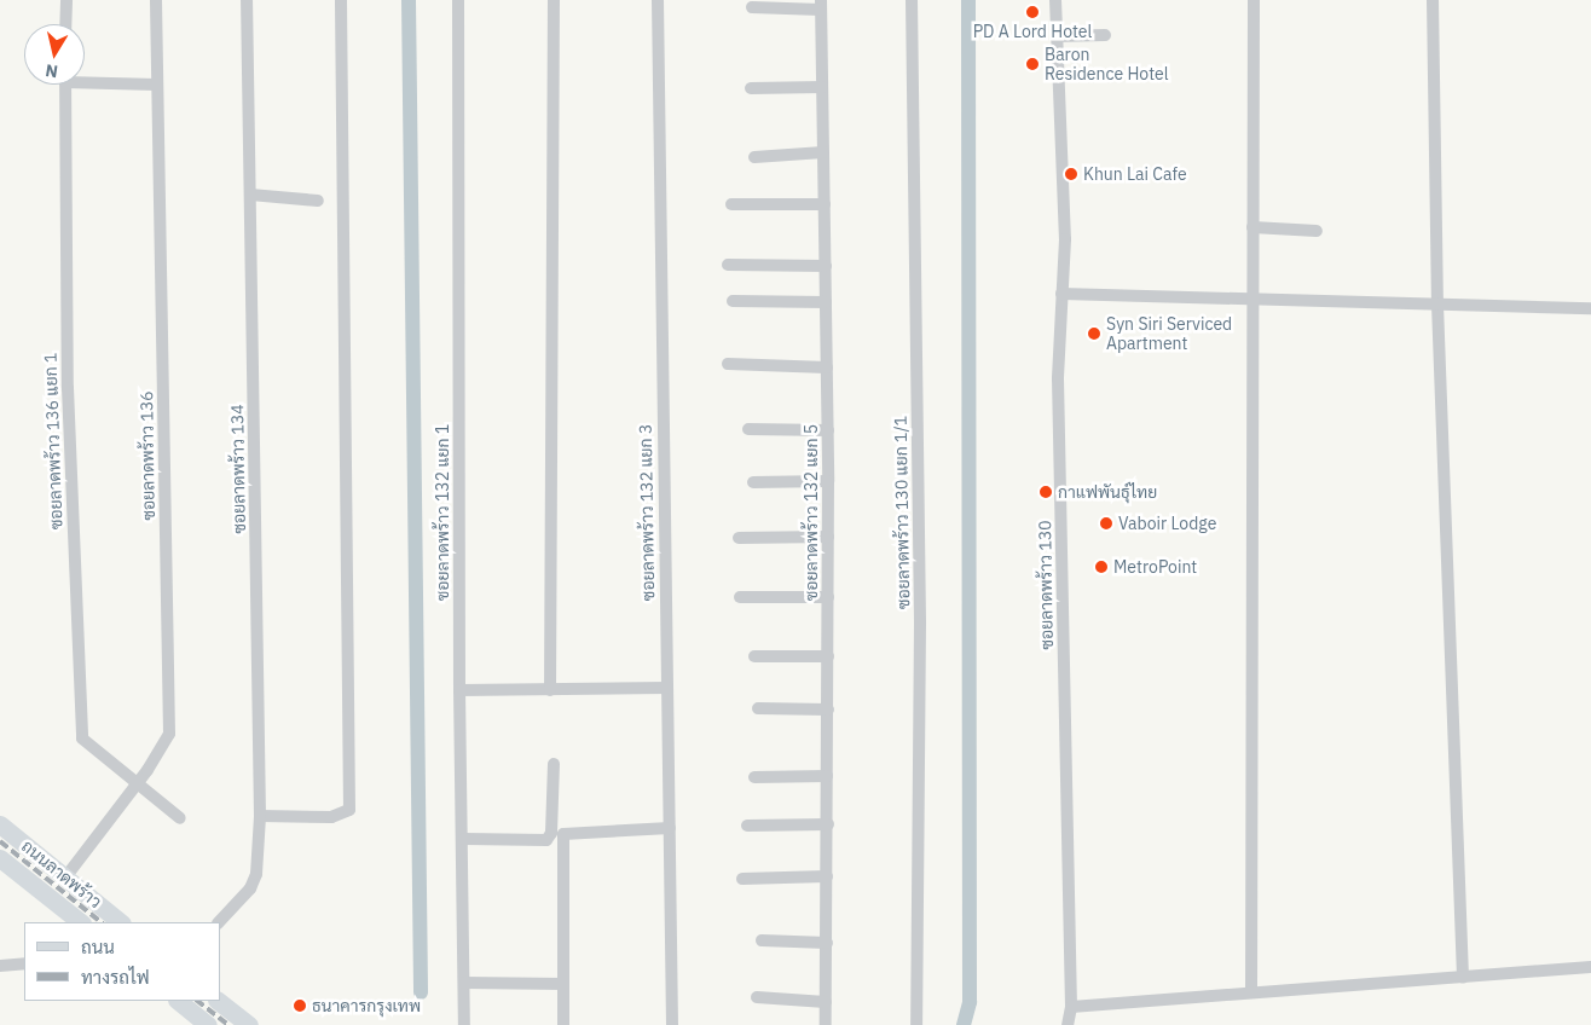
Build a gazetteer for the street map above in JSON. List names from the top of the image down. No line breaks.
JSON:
{"streets":{"main road":["ถนนลาดพร้าว"],"street":["ซอยลาดพร้าว 136 แยก 1","ซอยลาดพร้าว 136","ซอยลาดพร้าว 134","ซอยลาดพร้าว 132 แยก 1","ซอยลาดพร้าว 132 แยก 3","ซอยลาดพร้าว 132 แยก 5","ซอยลาดพร้าว 130 แยก 1/1","ซอยลาดพร้าว 130"]},"crossings":[["ซอยลาดพร้าว 136 แยก 1","ซอยลาดพร้าว 136"],["ซอยลาดพร้าว 136","ถนนลาดพร้าว"]],"places":["PD A Lord Hotel","Baron Residence Hotel","Khun Lai Cafe","Syn Siri Serviced Apartment","กาแฟพันธุ์ไทย","Vaboir Lodge","MetroPoint","ธนาคารกรุงเทพ"],"legend":["ถนน","ทางรถไฟ"],"north":"bottom"}
